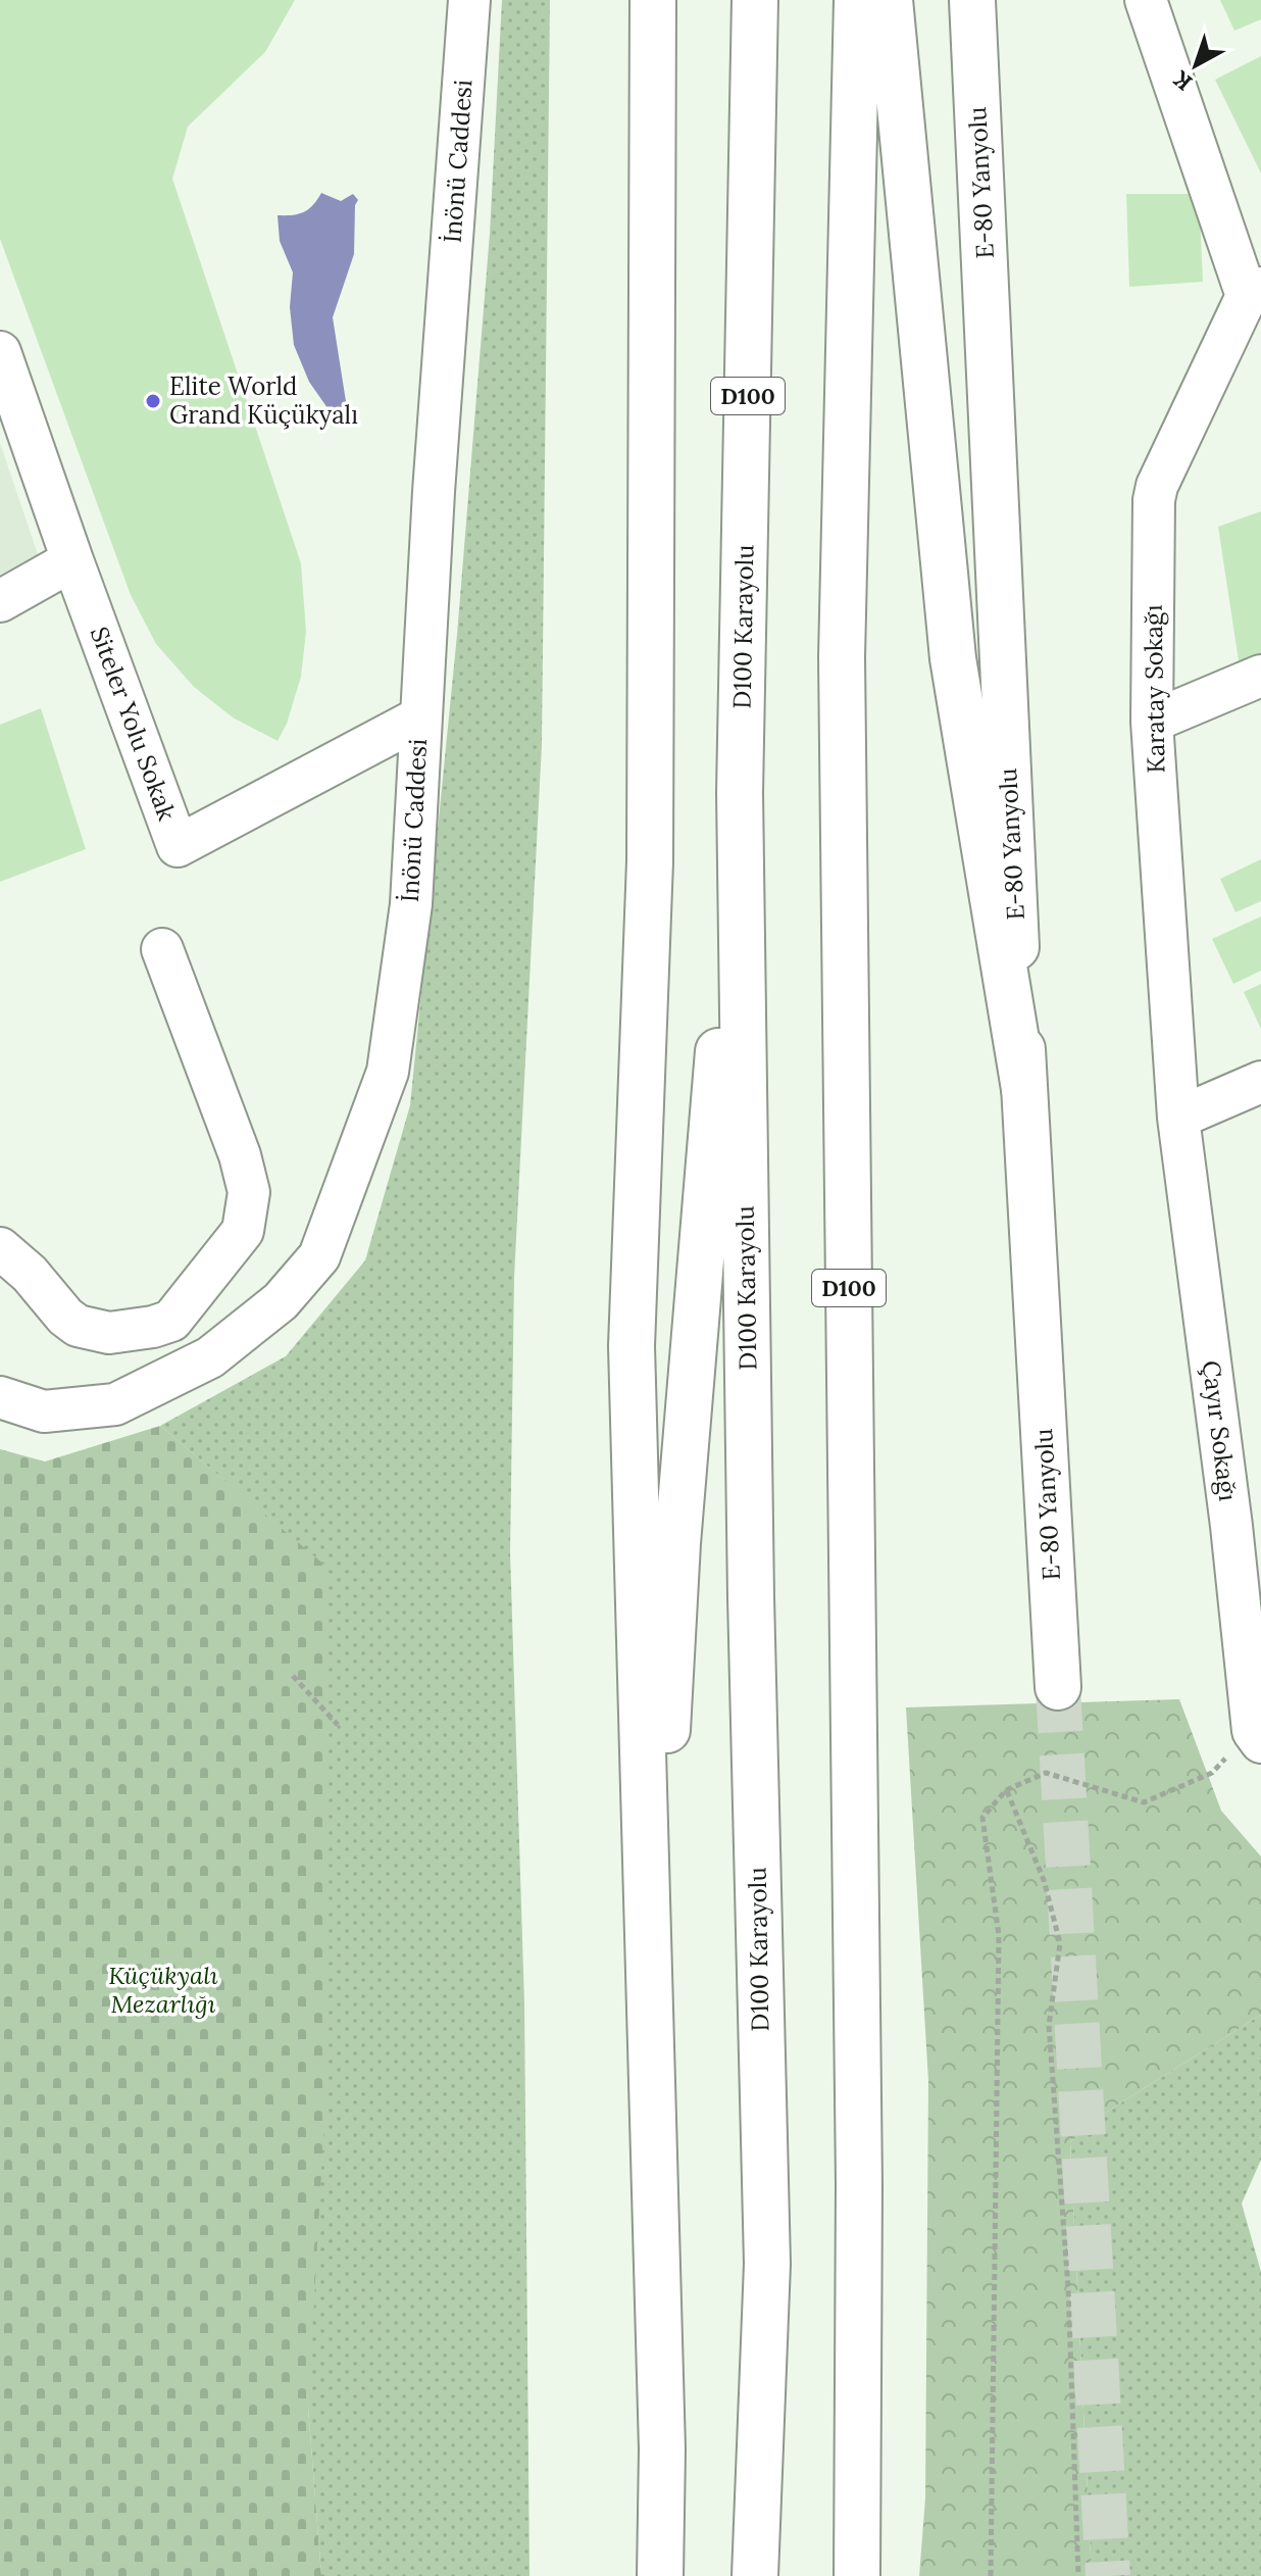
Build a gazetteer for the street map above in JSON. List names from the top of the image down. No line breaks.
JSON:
{"streets":{"main road":["E-80 Yanyolu","D100","D100 Karayolu"],"street":["İnönü Caddesi","Karatay Sokağı","Siteler Yolu Sokak","Çayır Sokağı"]},"crossings":[["İnönü Caddesi","Siteler Yolu Sokak"],["Karatay Sokağı","Çayır Sokağı"]],"parks":["Küçükyalı Mezarlığı"],"places":["Elite World Grand Küçükyalı"],"north":"bottom left"}
